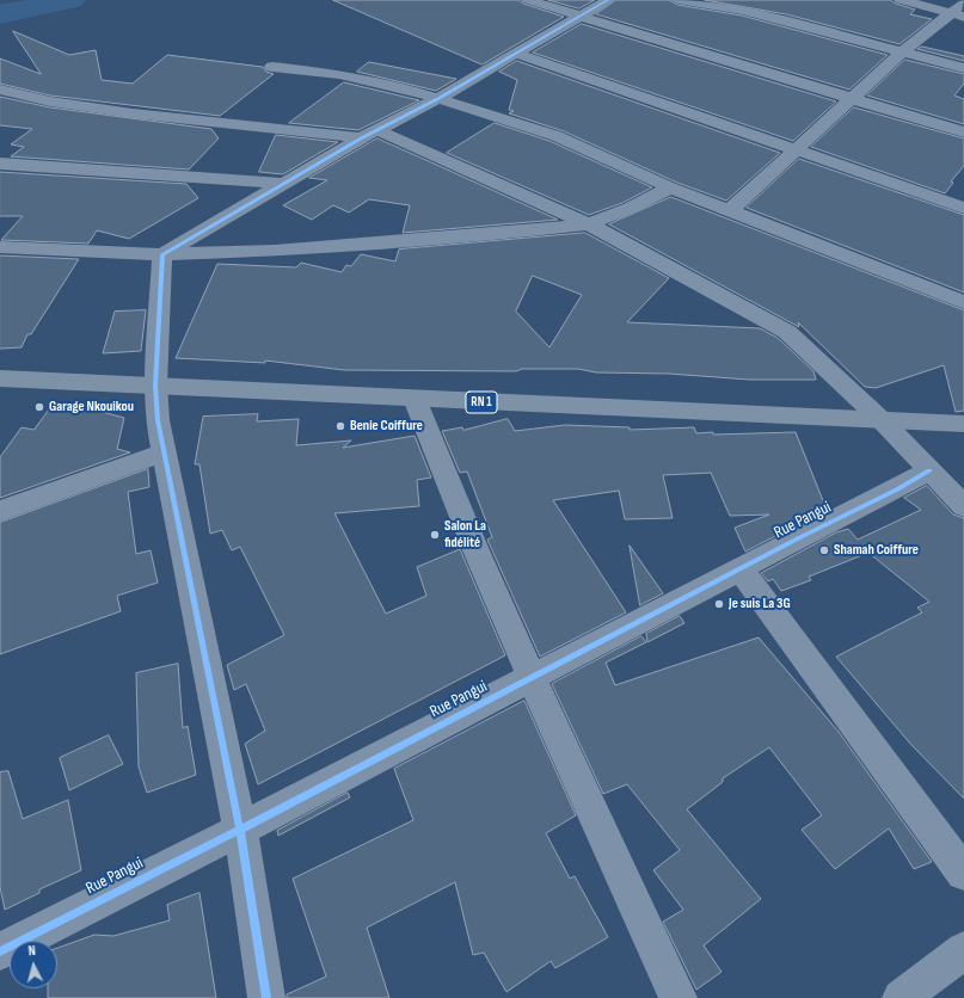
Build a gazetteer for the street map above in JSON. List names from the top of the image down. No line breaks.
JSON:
{"streets":{"highway":["RN 1"],"street":["Rue Pangui"]},"places":["Garage Nkouikou","Benie Coiffure","Salon La fidélité","Shamah Coiffure","Je suis La 3G"],"north":"top"}
